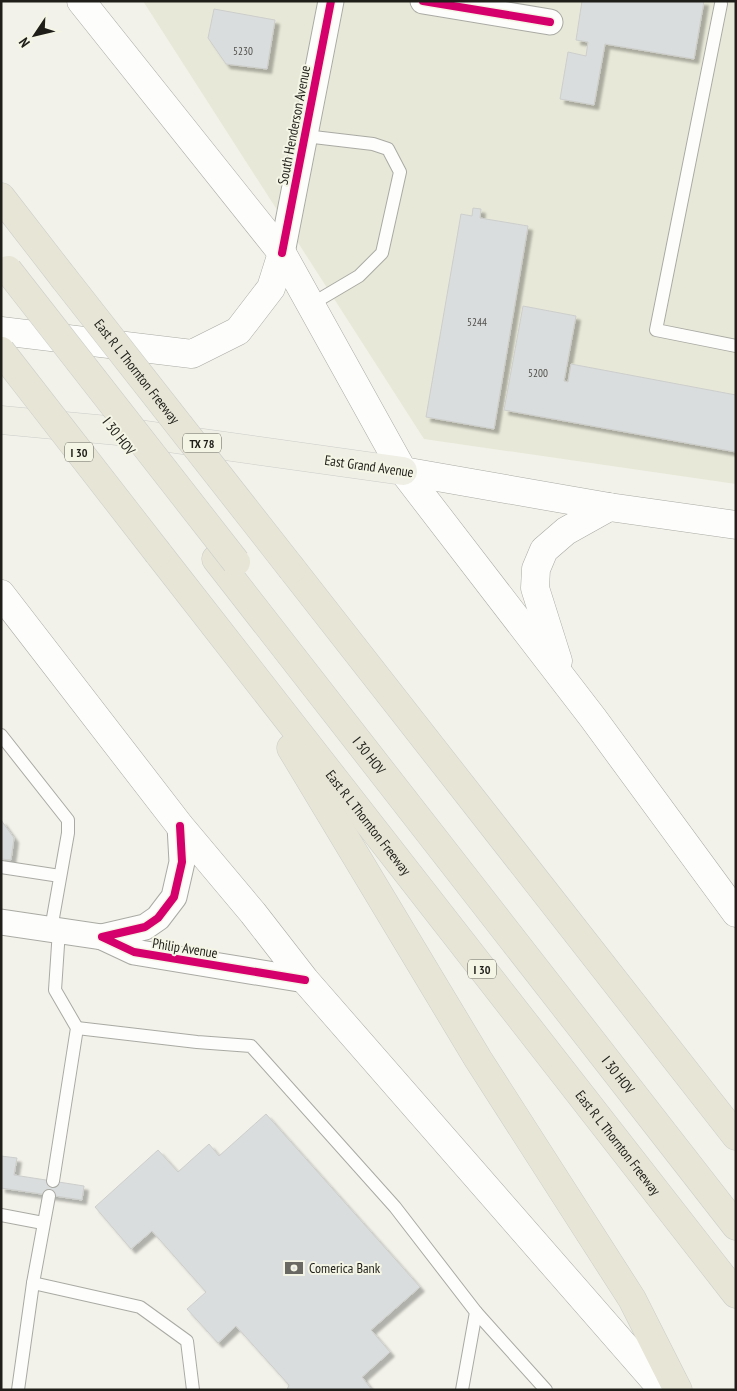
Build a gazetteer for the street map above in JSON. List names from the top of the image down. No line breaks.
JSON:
{"streets":{"highway":["East R L Thornton Freeway","I 30 HOV","I 30"],"main road":["TX 78","East Grand Avenue"],"street":["South Henderson Avenue","Philip Avenue"]},"places":{"bank":["Comerica Bank"]},"house_numbers":["5230","5244","5200"],"north":"bottom left"}
